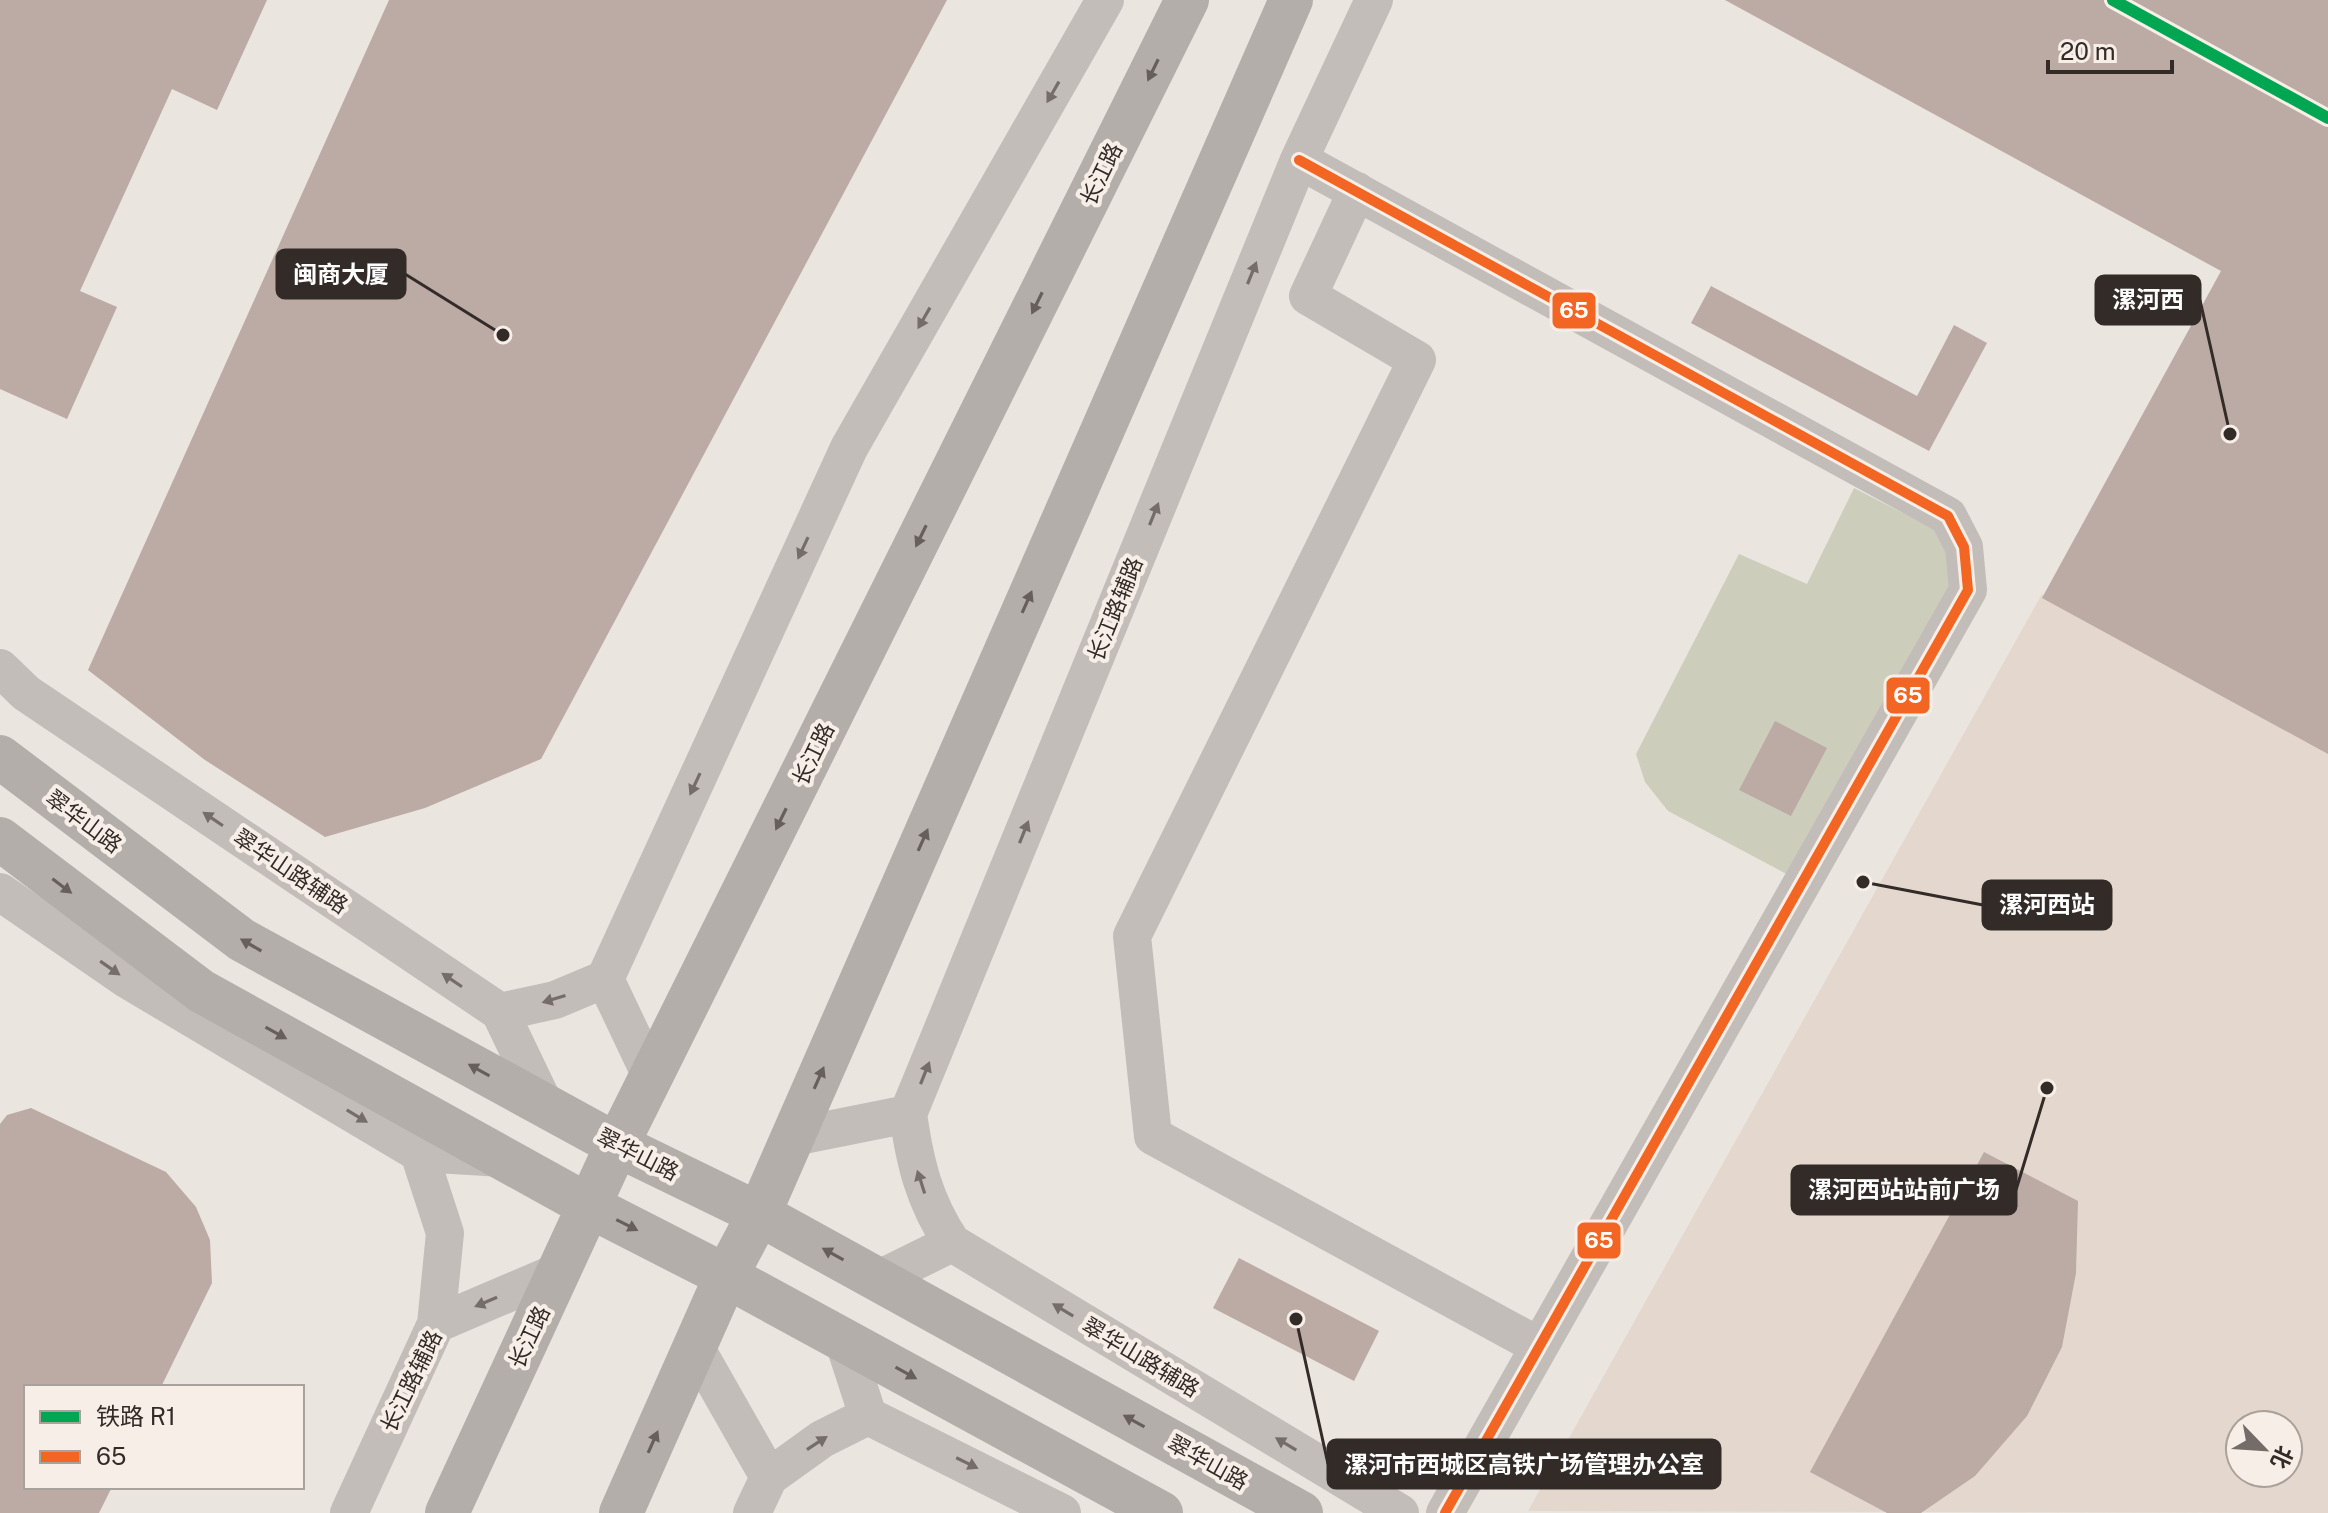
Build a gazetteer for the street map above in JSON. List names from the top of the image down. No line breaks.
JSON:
{"streets":{"main road":["长江路","翠华山路"],"street":["长江路辅路","翠华山路辅路"]},"crossings":[["长江路","长江路辅路"],["长江路","翠华山路"]],"places":["闽商大厦","漯河西","漯河西站","漯河西站站前广场","漯河市西城区高铁广场管理办公室"],"lines":["rail line R1","transit line 65"],"legend":["铁路 R1","65"],"scale_bar":"20 m","north":"bottom right"}
